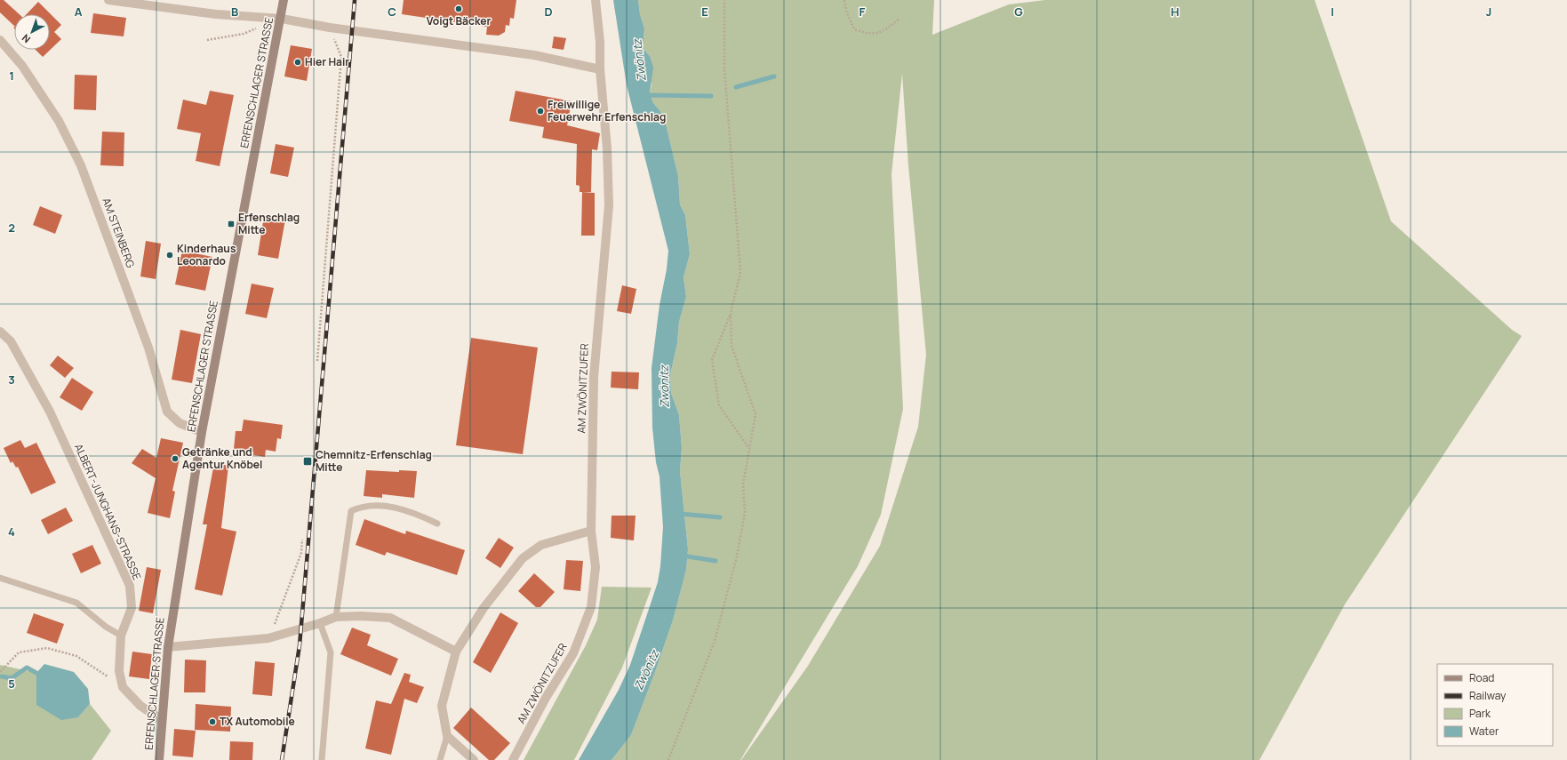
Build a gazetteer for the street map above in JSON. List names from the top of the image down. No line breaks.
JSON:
{"streets":{"main road":["ERFENSCHLAGER STRASSE"],"street":["AM STEINBERG","AM ZWÖNITZUFER","ALBERT-JUNGHANS-STRASSE"]},"crossings":[["ERFENSCHLAGER STRASSE","AM STEINBERG"]],"water":["Zwönitz"],"places":{"other":["Voigt Bäcker","Hier Hair","Freiwillige Feuerwehr Erfenschlag","Kinderhaus Leonardo","Getränke und Agentur Knöbel","TX Automobile"],"transit":["Erfenschlag Mitte","Chemnitz-Erfenschlag Mitte"]},"legend":["Road","Railway","Park","Water"],"north":"bottom left","grid":{"columns":["A","B","C","D","E","F","G","H","I","J"],"rows":["1","2","3","4","5"]}}
